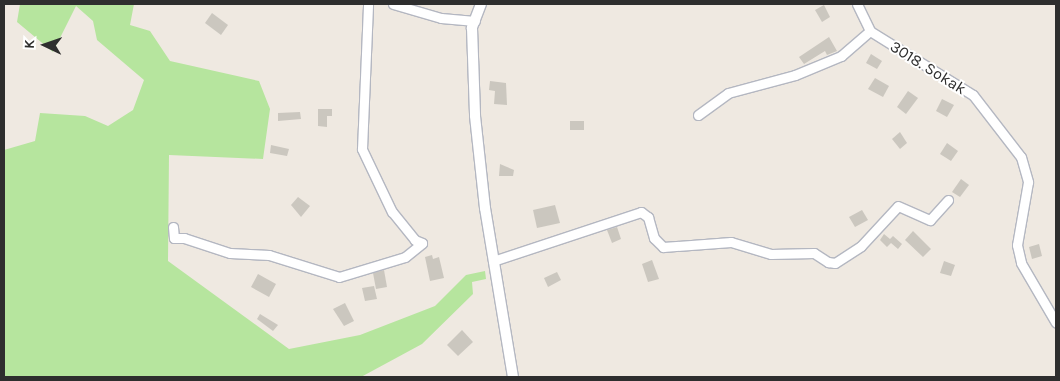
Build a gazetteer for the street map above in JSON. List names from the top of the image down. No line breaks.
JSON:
{"streets":{"street":["3018. Sokak"]},"north":"left"}
